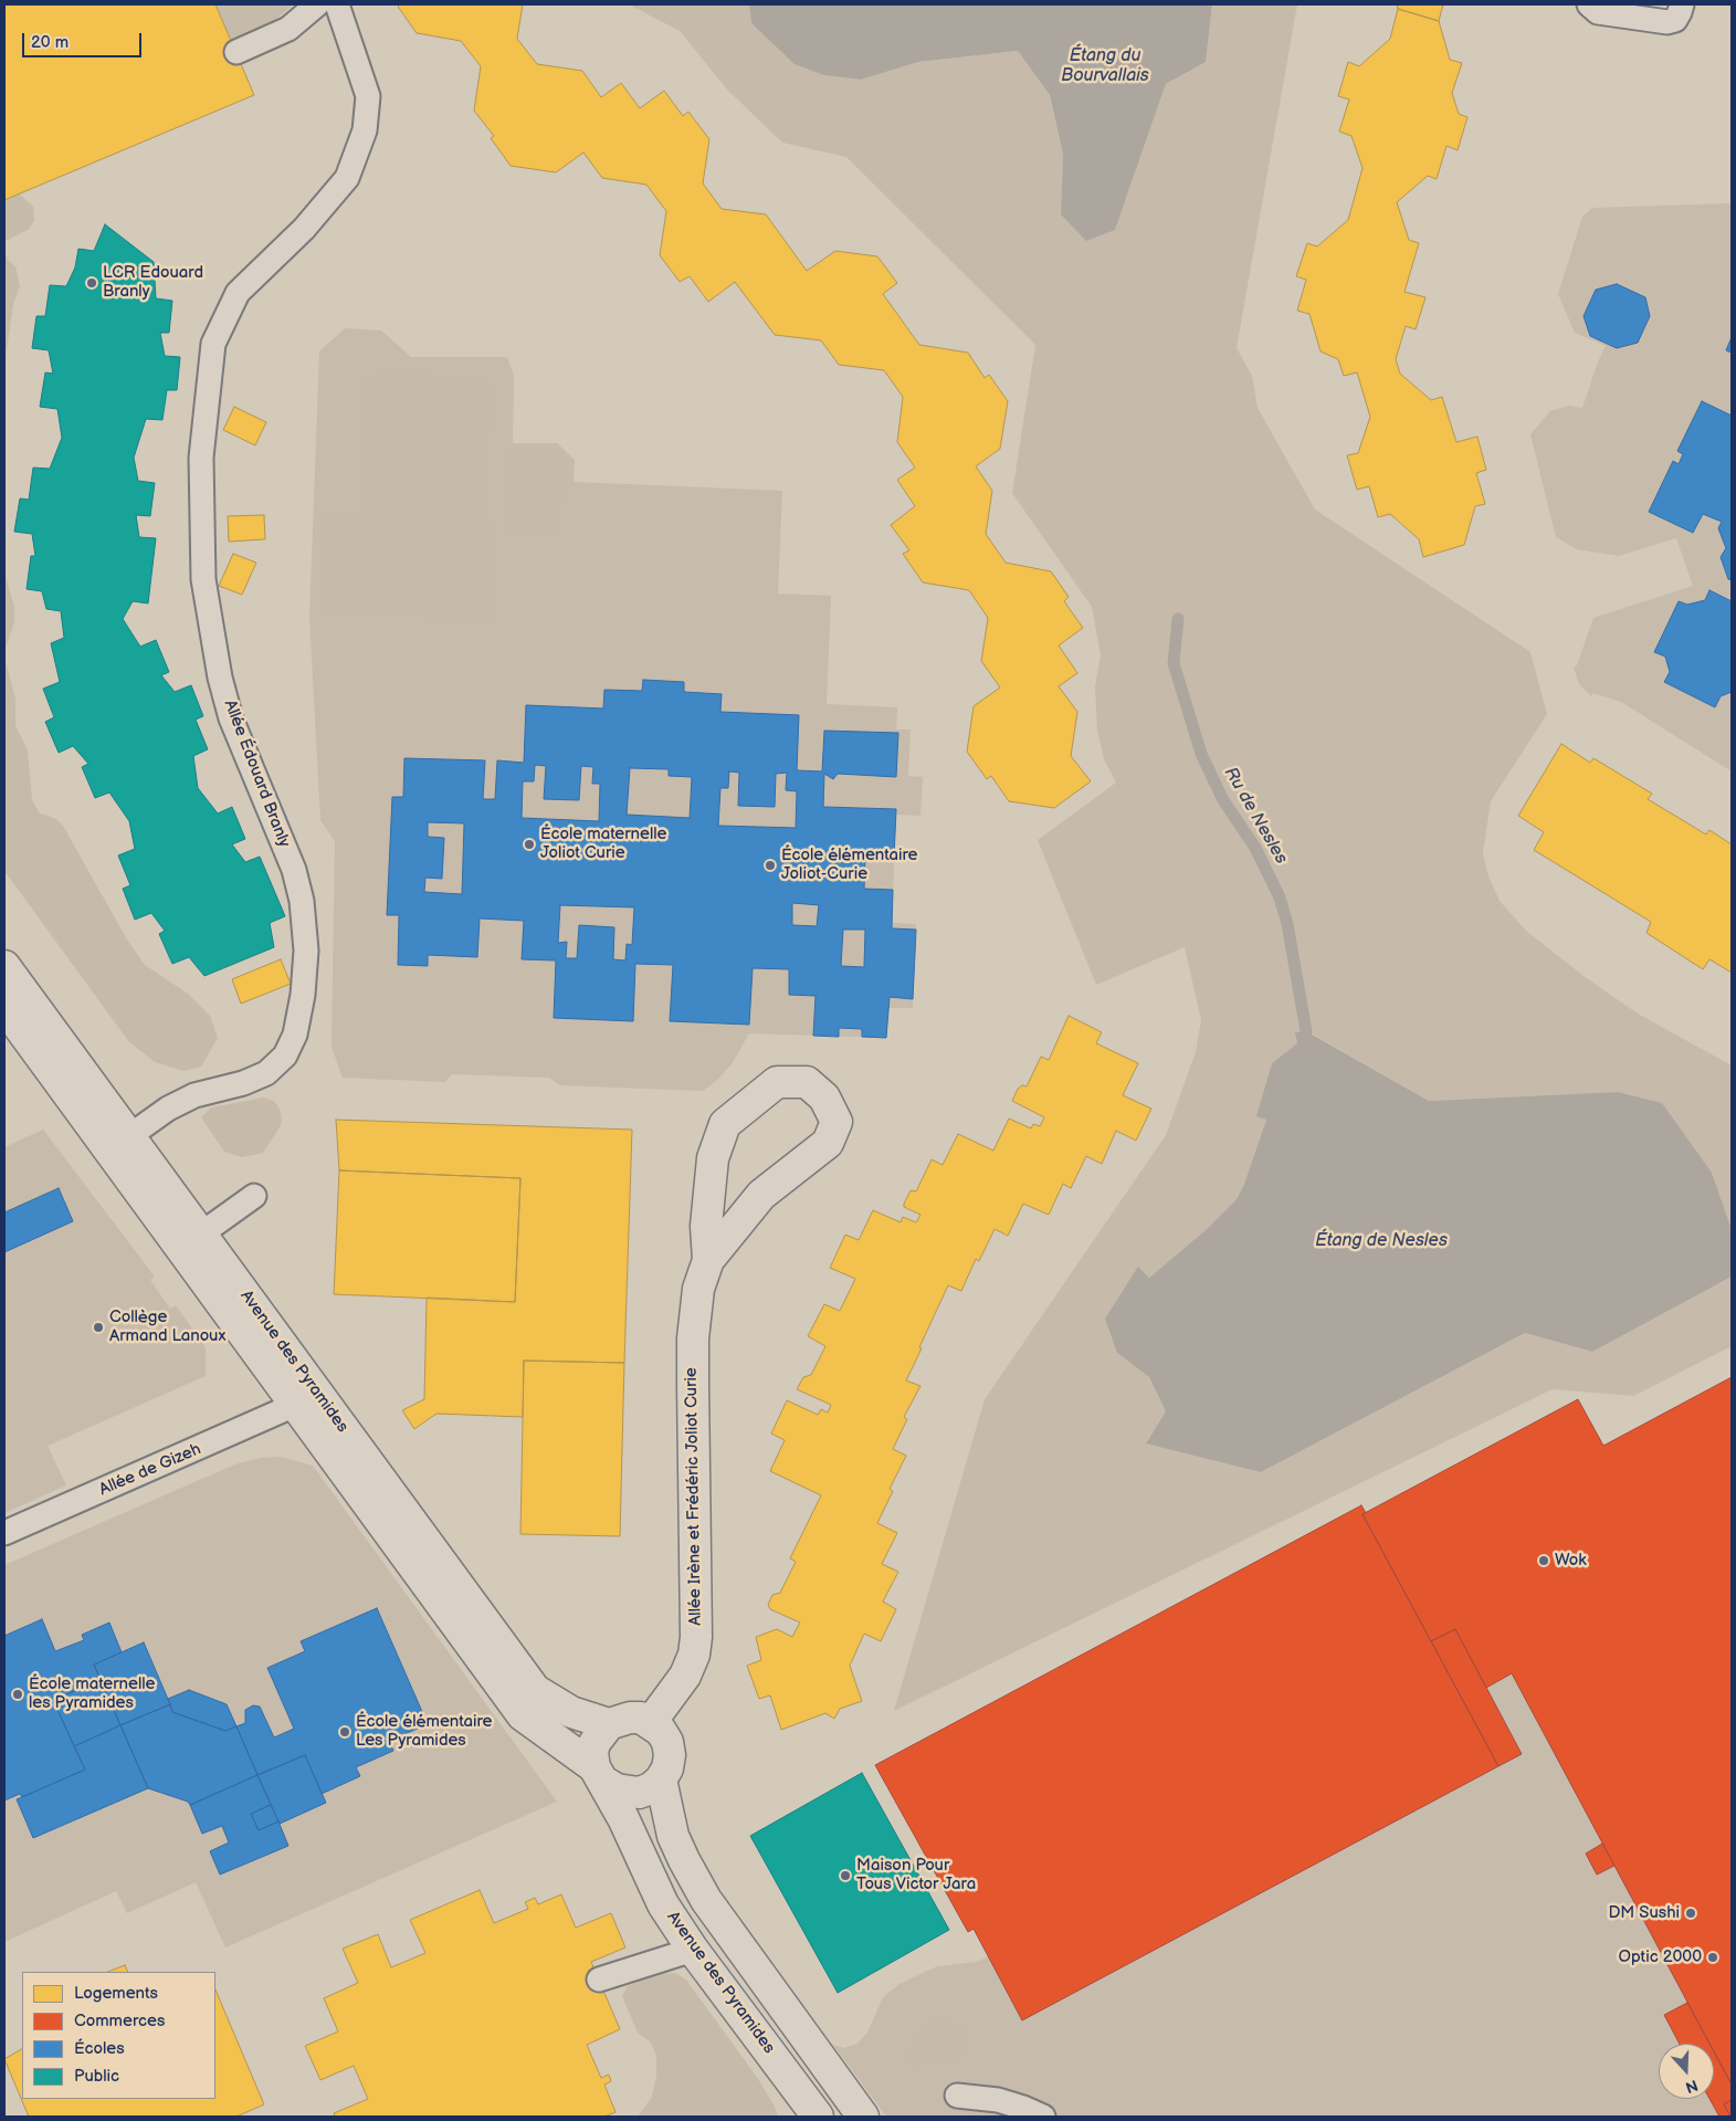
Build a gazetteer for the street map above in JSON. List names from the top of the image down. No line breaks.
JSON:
{"streets":{"main road":["Avenue des Pyramides","Allée Irène et Frédéric Joliot Curie"],"lane":["Allée Édouard Branly","Allée de Gizeh"]},"crossings":[["Allée Édouard Branly","Avenue des Pyramides"],["Avenue des Pyramides","Allée de Gizeh"],["Avenue des Pyramides","Allée Irène et Frédéric Joliot Curie"]],"water":["Étang du Bourvallais","Ru de Nesles","Étang de Nesles"],"places":["LCR Edouard Branly","École maternelle Joliot Curie","École élémentaire Joliot-Curie","Collège Armand Lanoux","Wok","École maternelle les Pyramides","École élémentaire Les Pyramides","Maison Pour Tous Victor Jara","DM Sushi","Optic 2000"],"legend":["Logements","Commerces","Écoles","Public"],"scale_bar":"20 m","north":"bottom"}
